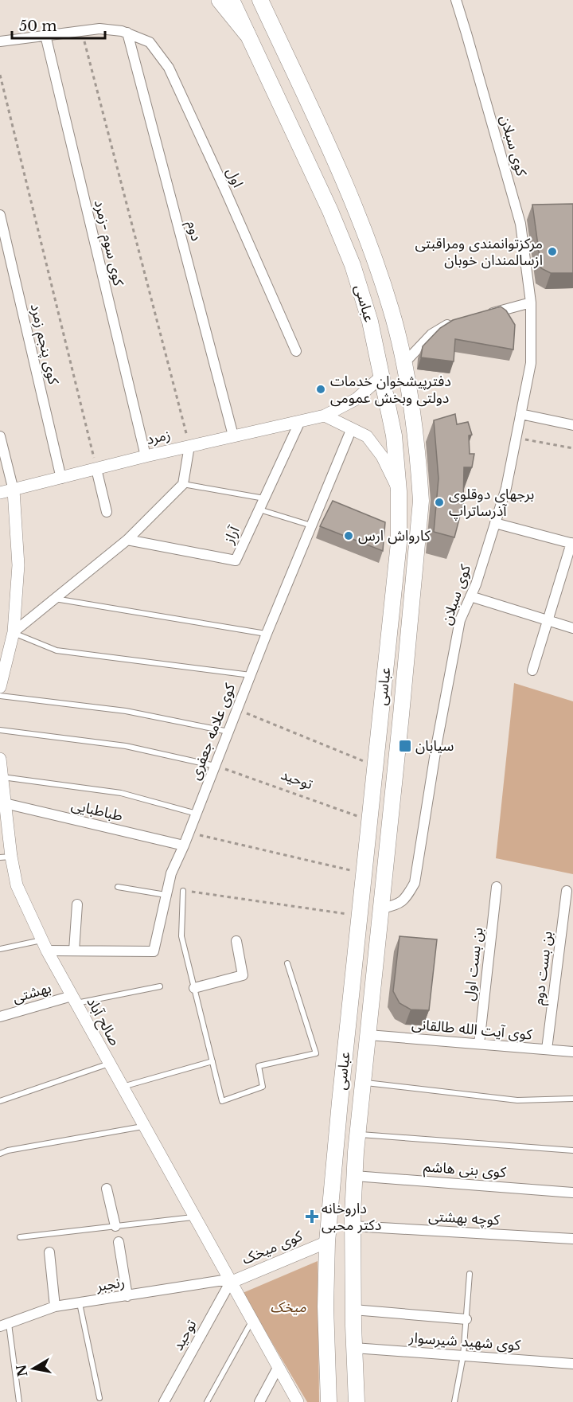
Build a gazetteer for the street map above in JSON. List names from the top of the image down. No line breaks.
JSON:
{"streets":{"main road":["عباسى"],"street":["کوی سبلان","اول","دوم","کوی سوم -زمرد","کوی پنجم زمرد","زمرد","آراز","کوی علامه جعفری","توحید","طباطبایی","بن بست اول","بن بست دوم","بهشتی","صالح آباد","کوی آیت الله طالقانی","کوی بنی هاشم","کوچه بهشتی","کوی میخک","رنجبر","کوی شهید شیرسوار"]},"crossings":[["کوی سبلان","عباسى"],["اول","دوم"],["اول","کوی سوم -زمرد"],["دوم","زمرد"],["کوی سوم -زمرد","زمرد"],["عباسى","زمرد"],["عباسى","توحید"],["عباسى","کوی آیت الله طالقانی"],["عباسى","کوی بنی هاشم"],["عباسى","کوچه بهشتی"],["عباسى","کوی میخک"],["عباسى","کوی شهید شیرسوار"],["کوی پنجم زمرد","زمرد"],["زمرد","آراز"],["کوی علامه جعفری","توحید"],["کوی علامه جعفری","طباطبایی"],["کوی علامه جعفری","صالح آباد"],["توحید","صالح آباد"],["توحید","کوی میخک"],["توحید","رنجبر"],["طباطبایی","صالح آباد"],["بن بست اول","کوی آیت الله طالقانی"],["بن بست دوم","کوی آیت الله طالقانی"],["بهشتی","صالح آباد"],["صالح آباد","کوی میخک"],["صالح آباد","رنجبر"],["کوی میخک","رنجبر"]],"parks":["میخک"],"places":{"other":["مرکزتوانمندی ومراقبتی ازسالمندان خوبان","دفترپیشخوان خدمات دولتی وبخش عمومی","برجهای دوقلوی آذرساتراپ","کارواش ارس"],"transit":["سیابان"],"health":["داروخانه دکتر محبی"]},"scale_bar":"50 m","north":"left"}
